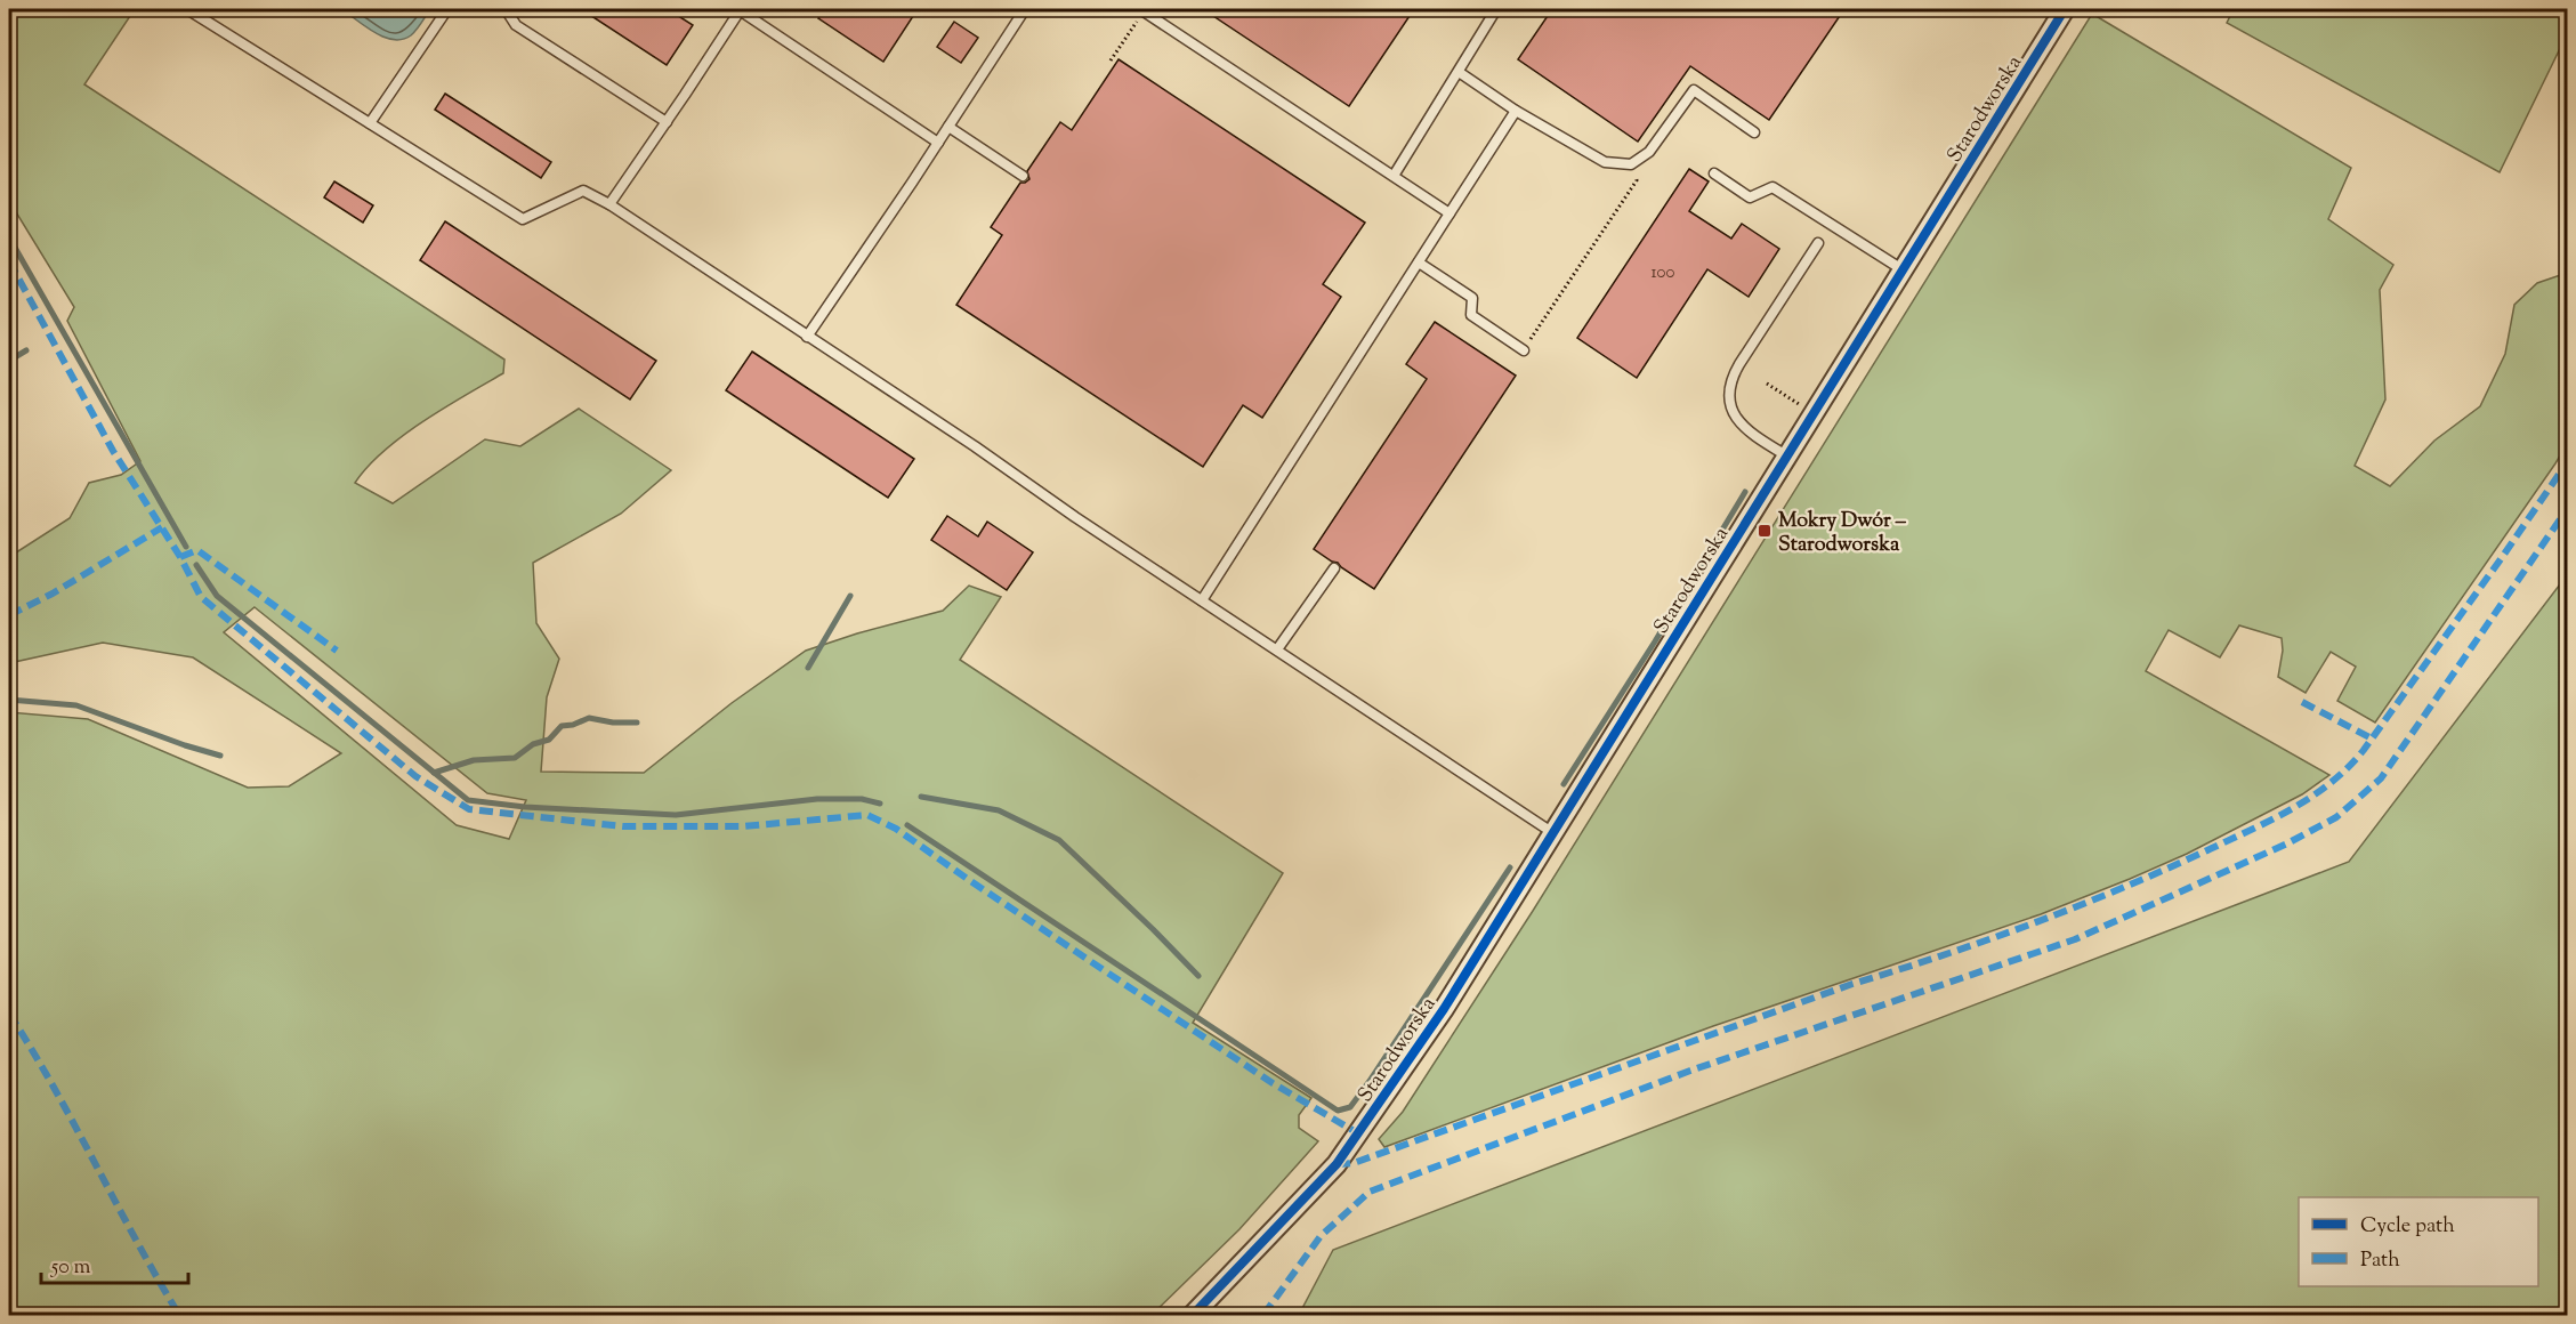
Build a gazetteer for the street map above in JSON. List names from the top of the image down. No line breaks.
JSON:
{"streets":{"street":["Starodworska"]},"places":{"transit":["Mokry Dwór – Starodworska"]},"house_numbers":["100"],"legend":["Cycle path","Path"],"scale_bar":"50 m"}
